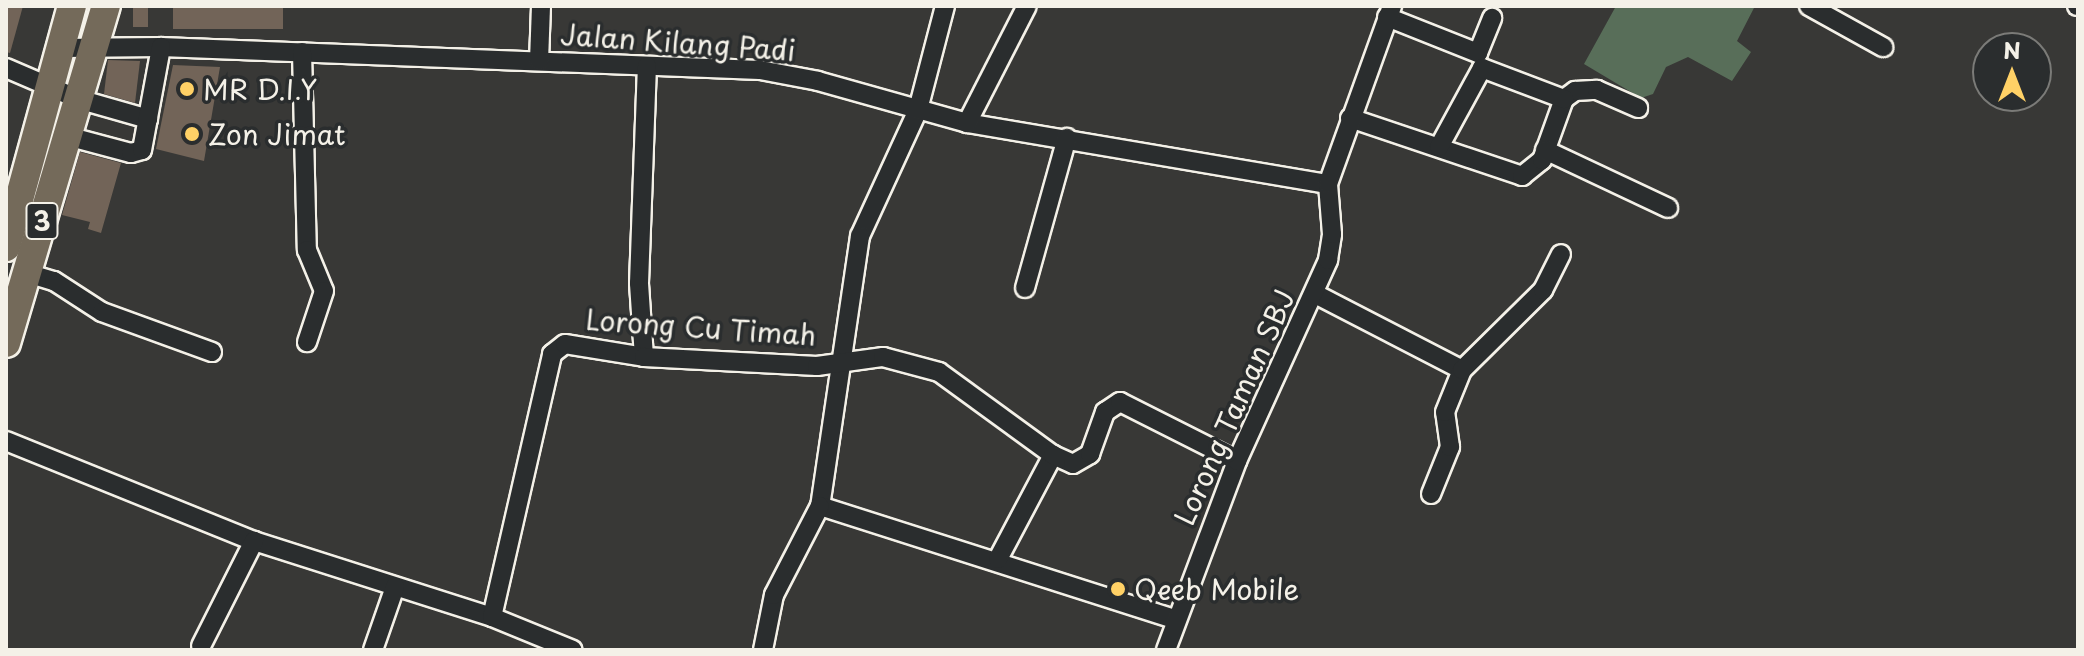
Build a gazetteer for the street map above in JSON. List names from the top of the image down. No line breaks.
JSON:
{"streets":{"highway":["3"],"street":["Jalan Kilang Padi","Lorong Cu Timah","Lorong Taman SBJ"]},"crossings":[["Jalan Kilang Padi","3"],["Jalan Kilang Padi","Lorong Taman SBJ"]],"places":["MR D.I.Y","Zon Jimat","Qeeb Mobile"],"north":"top"}
